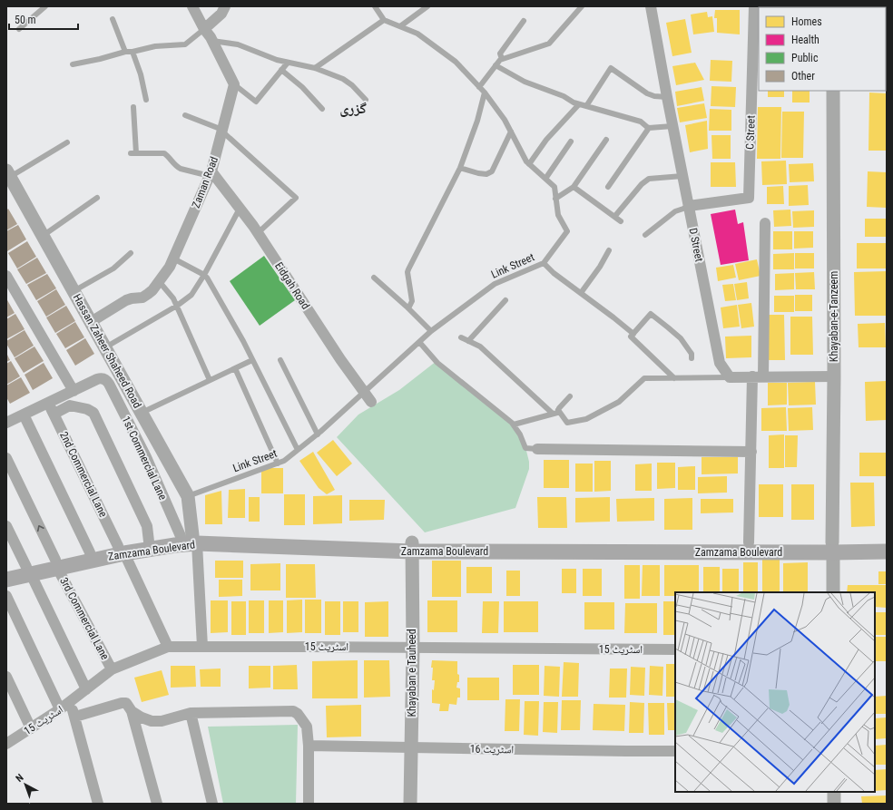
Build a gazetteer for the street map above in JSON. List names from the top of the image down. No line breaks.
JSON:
{"streets":{"main road":["Zamzama Boulevard"],"street":["C Street","Zaman Road","D Street","Eidgah Road","Khayaban-e-Tanzeem","Hassan Zaheer Shaheed Road","1st Commercial Lane","2nd Commercial Lane","3rd Commercial Lane","اسٹریٹ 15","Khayaban e Tauheed","اسٹریٹ 16"],"lane":["Link Street"]},"crossings":[["C Street","D Street"],["Zaman Road","Eidgah Road"],["Zaman Road","Hassan Zaheer Shaheed Road"],["Link Street","Eidgah Road"],["Link Street","Hassan Zaheer Shaheed Road"],["Khayaban-e-Tanzeem","Zamzama Boulevard"],["Hassan Zaheer Shaheed Road","1st Commercial Lane"],["Hassan Zaheer Shaheed Road","Zamzama Boulevard"],["1st Commercial Lane","Zamzama Boulevard"],["2nd Commercial Lane","Zamzama Boulevard"],["2nd Commercial Lane","اسٹریٹ 15"],["Zamzama Boulevard","3rd Commercial Lane"],["Zamzama Boulevard","Khayaban e Tauheed"],["3rd Commercial Lane","اسٹریٹ 15"],["اسٹریٹ 15","Khayaban e Tauheed"],["Khayaban e Tauheed","اسٹریٹ 16"]],"districts":["گزری"],"legend":["Homes","Health","Public","Other"],"scale_bar":"50 m","north":"top left"}
